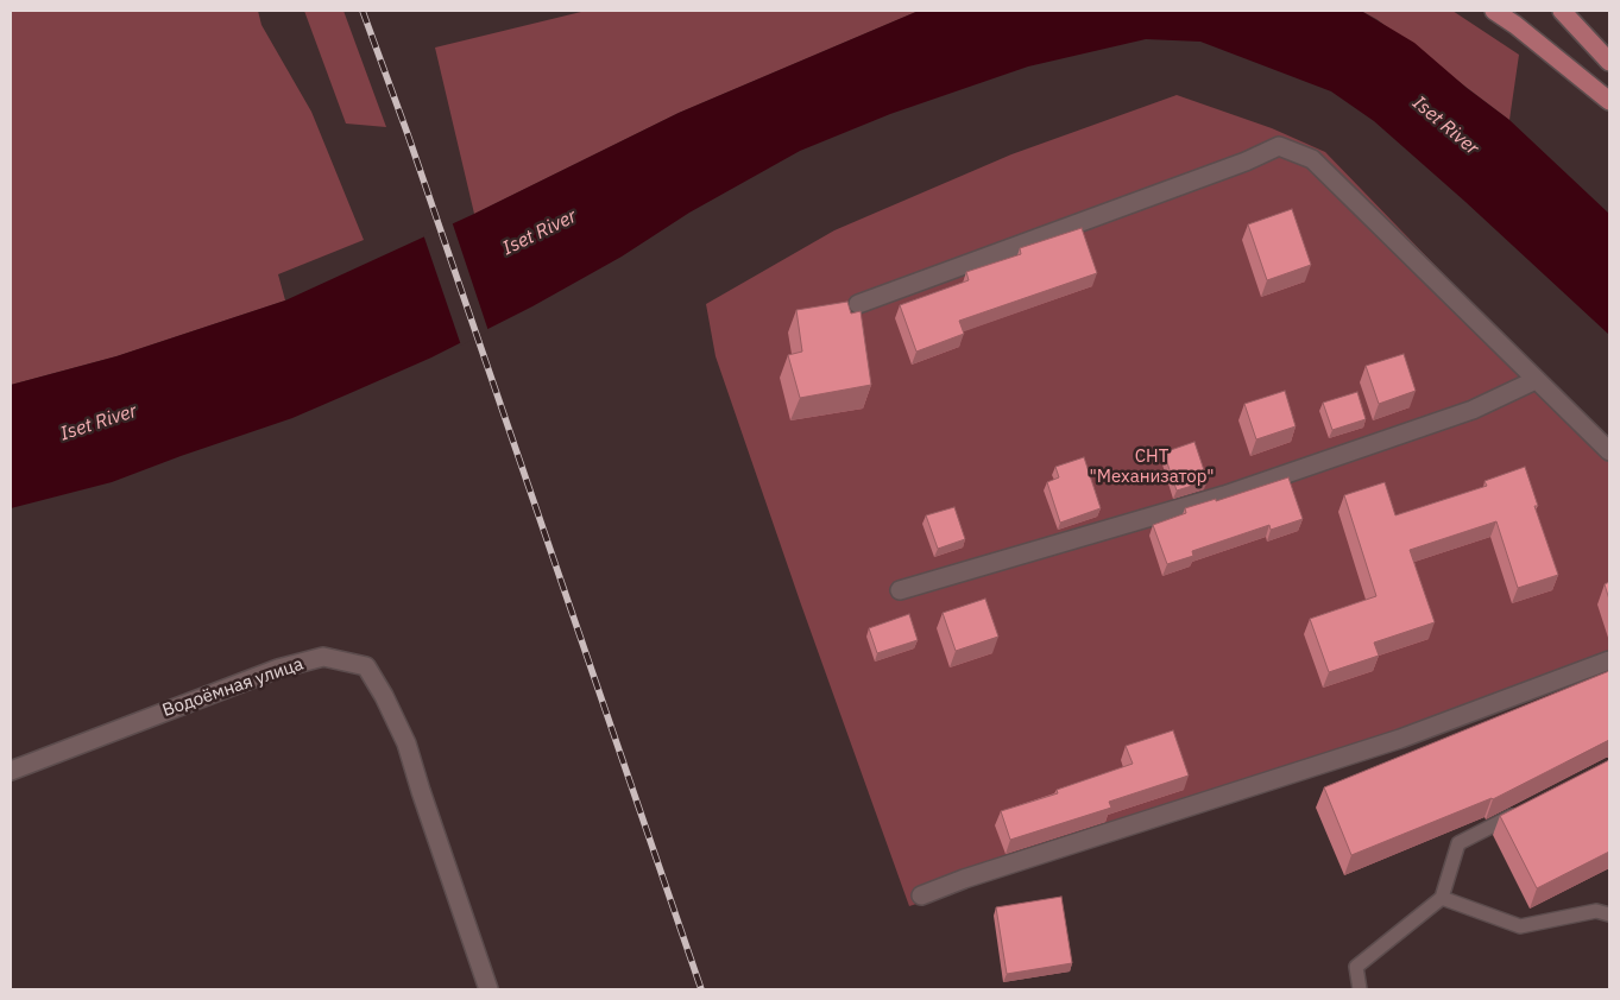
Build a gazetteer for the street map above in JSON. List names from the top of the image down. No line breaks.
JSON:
{"streets":{"street":["Водоёмная улица"]},"water":["Iset River"],"parks":["СНТ \"Механизатор\""]}
